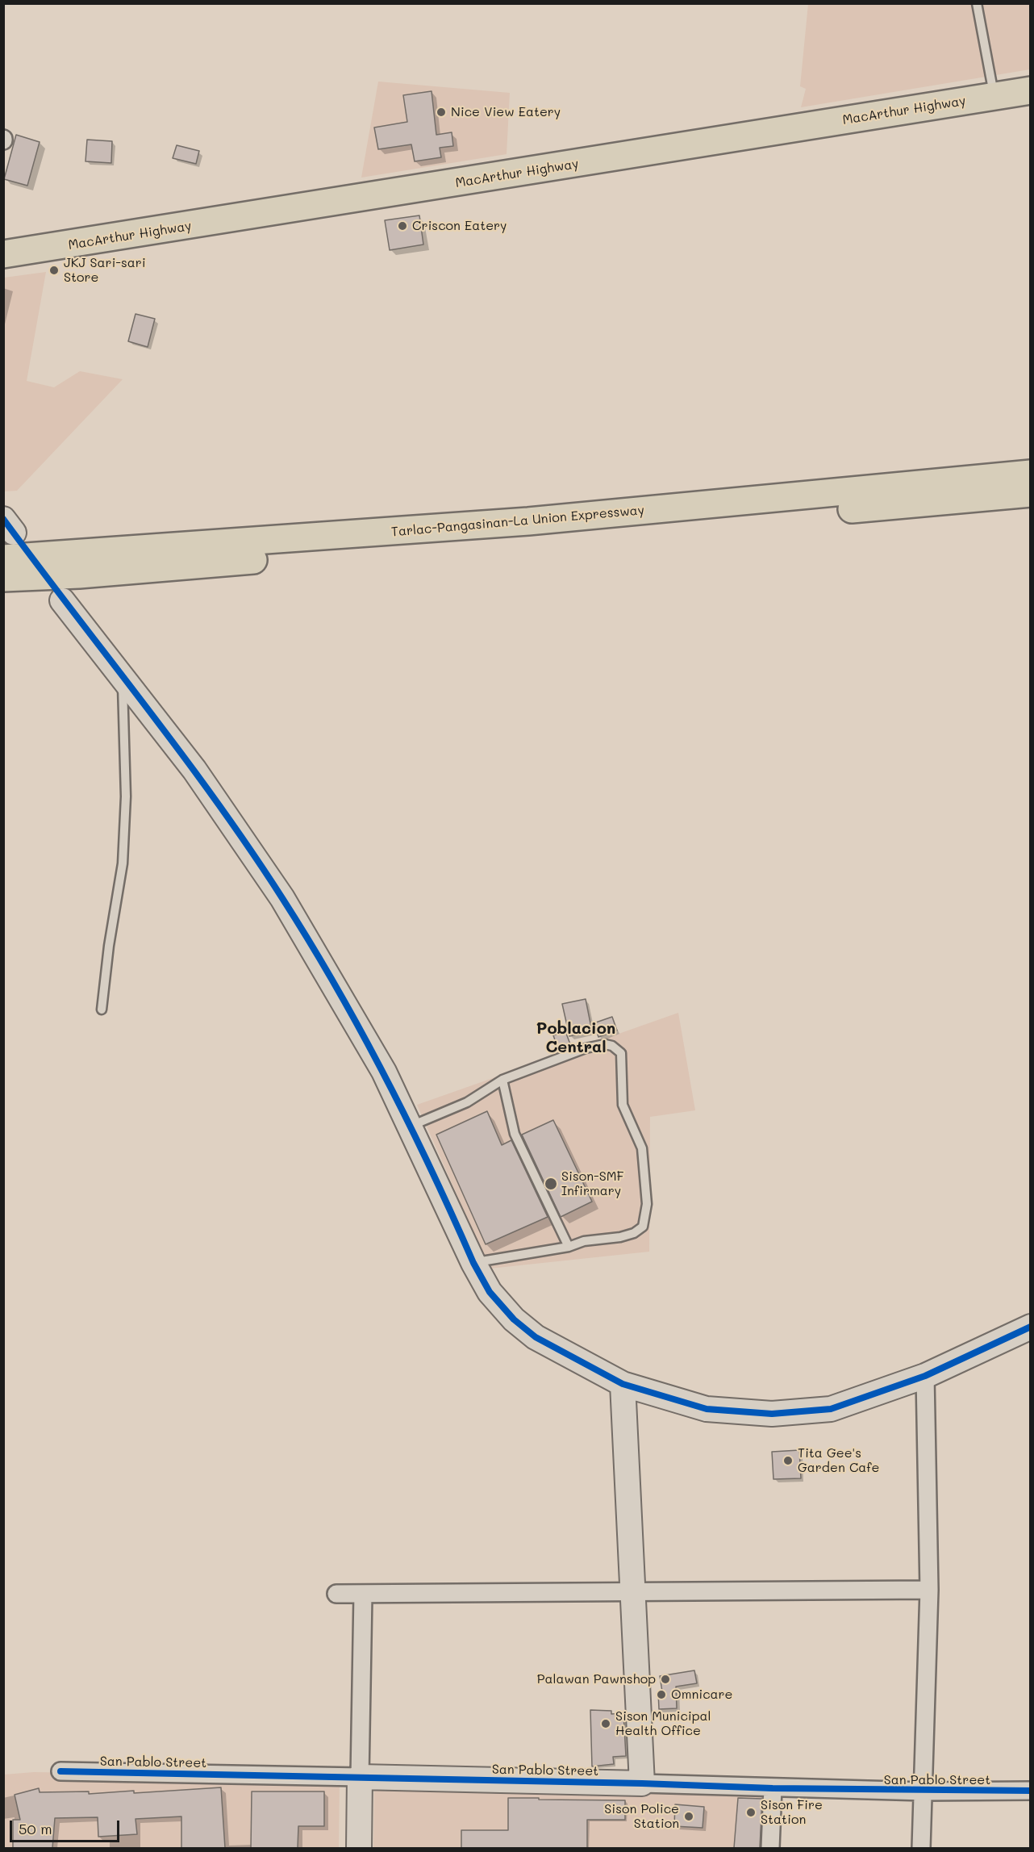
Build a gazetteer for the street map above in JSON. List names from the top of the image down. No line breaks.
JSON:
{"streets":{"highway":["MacArthur Highway","Tarlac-Pangasinan-La Union Expressway"],"street":["San Pablo Street"]},"districts":["Poblacion Central"],"places":["Nice View Eatery","Criscon Eatery","JKJ Sari-sari Store","Sison-SMF Infirmary","Tita Gee's Garden Cafe","Palawan Pawnshop","Omnicare","Sison Municipal Health Office","Sison Fire Station","Sison Police Station"],"scale_bar":"50 m"}
